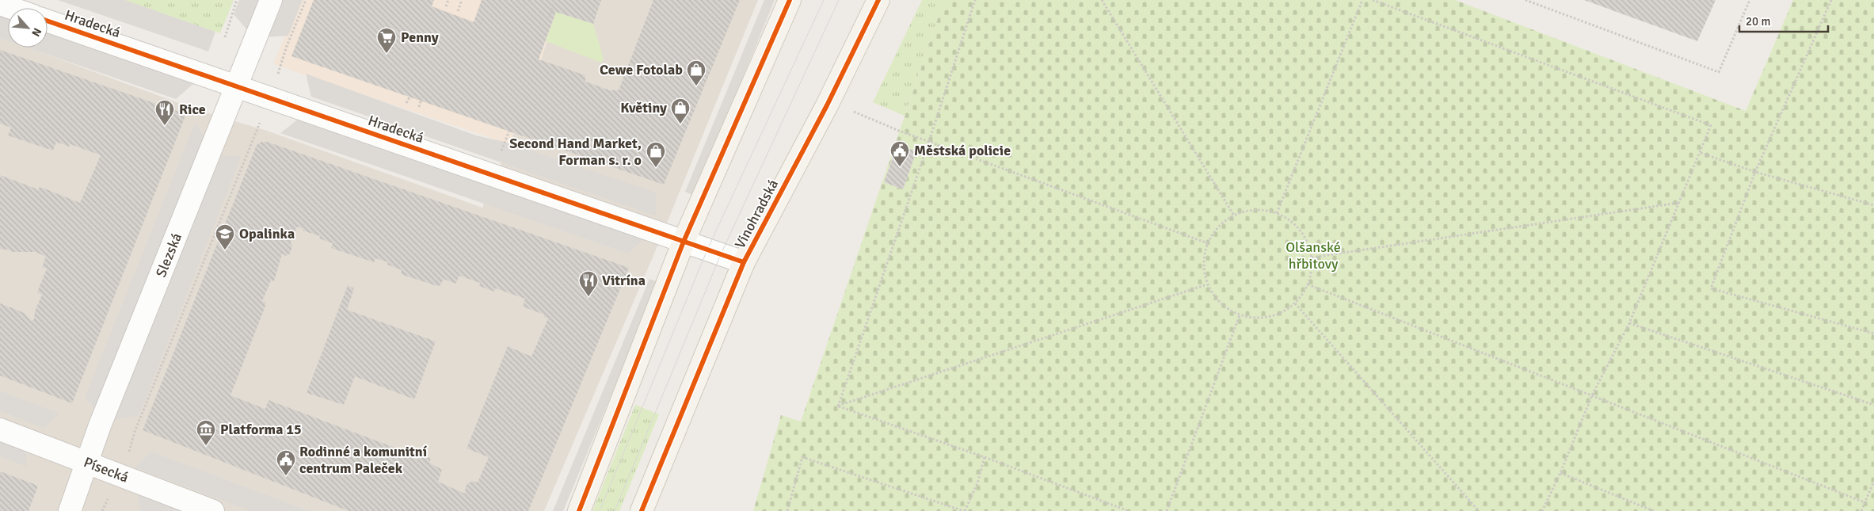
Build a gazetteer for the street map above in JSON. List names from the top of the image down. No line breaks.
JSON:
{"streets":{"main road":["Vinohradská"],"street":["Hradecká","Slezská","Písecká"]},"crossings":[["Hradecká","Vinohradská"],["Hradecká","Slezská"],["Slezská","Písecká"]],"parks":["Olšanské hřbitovy"],"places":{"supermarket":["Penny"],"shop":["Cewe Fotolab","Květiny","Second Hand Market, Forman s. r. o"],"restaurant":["Rice","Vitrína"],"public building":["Městská policie","Rodinné a komunitní centrum Paleček"],"school or university":["Opalinka"],"museum":["Platforma 15"]},"scale_bar":"20 m","north":"bottom right"}
